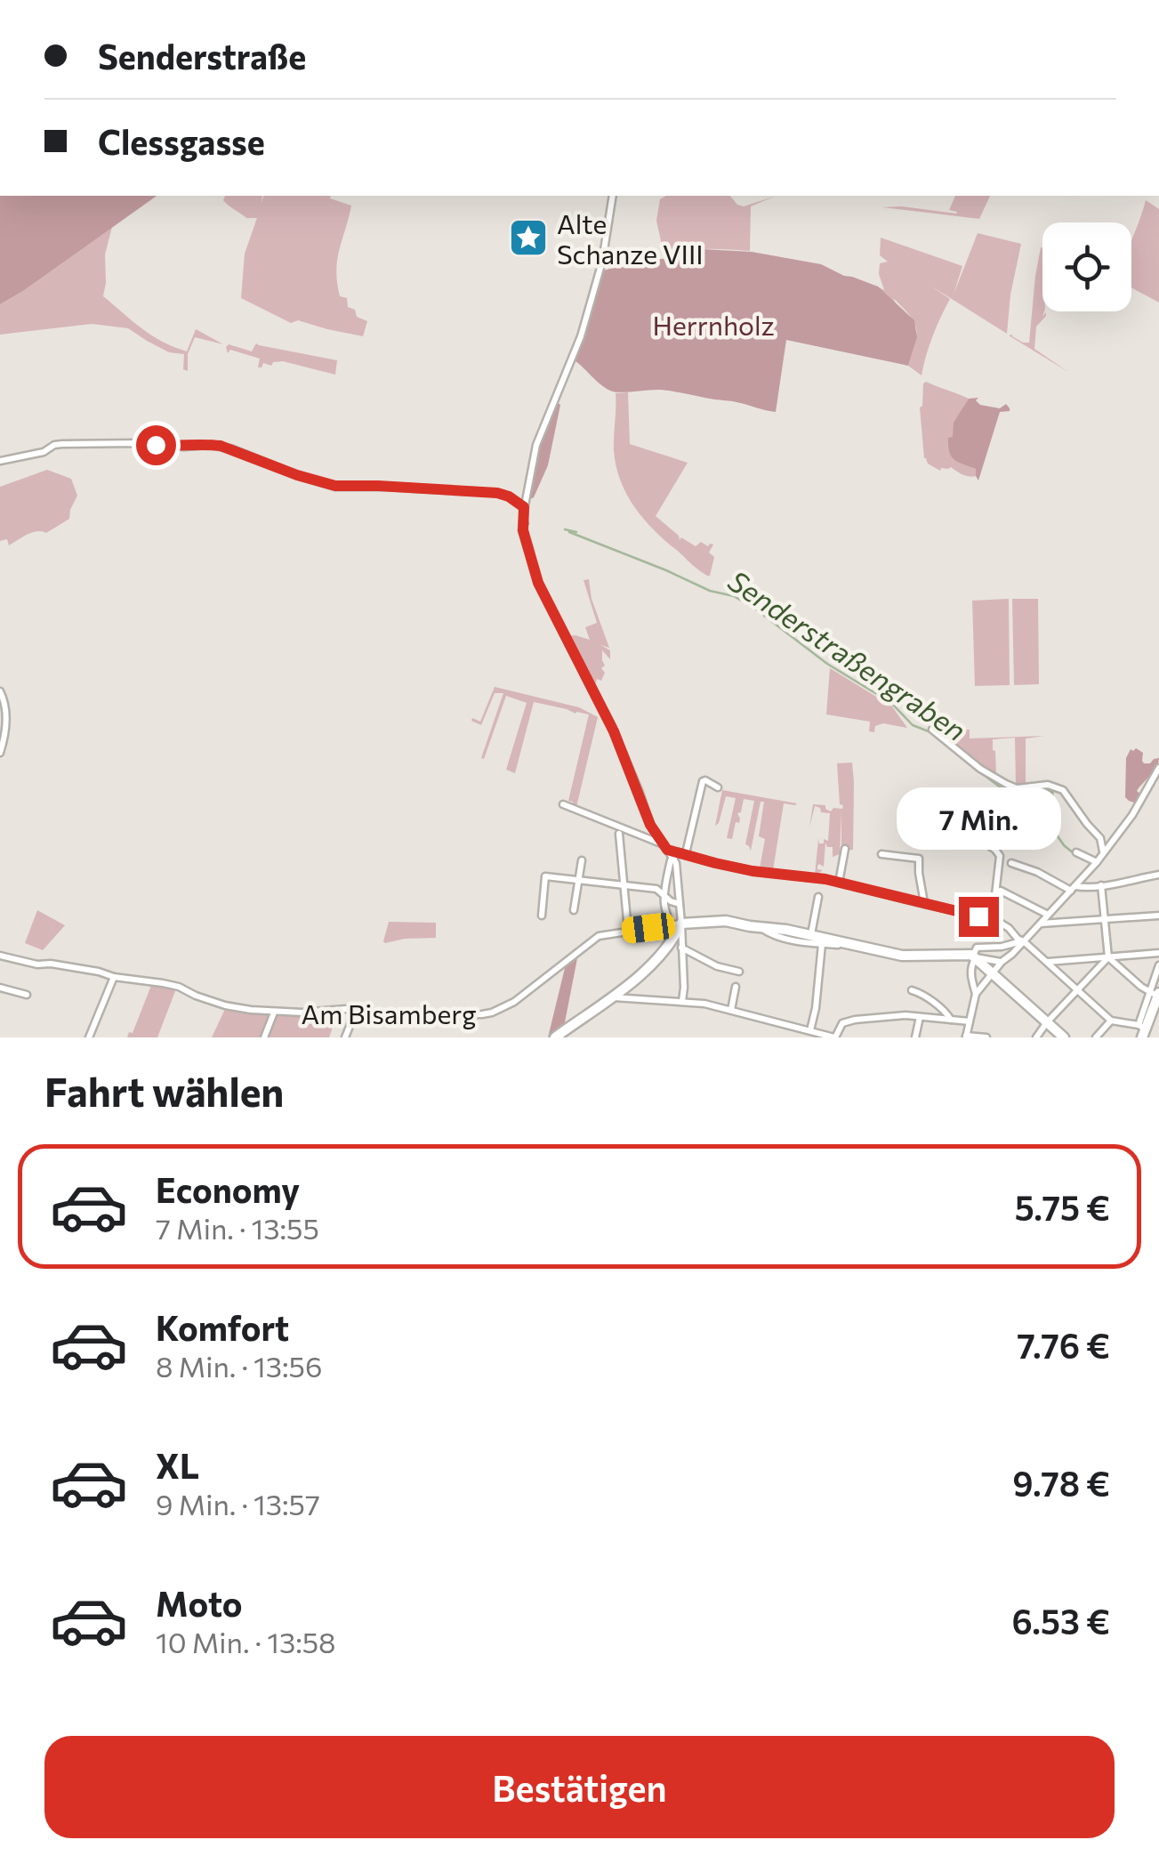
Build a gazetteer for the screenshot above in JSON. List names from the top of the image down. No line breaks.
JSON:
{"streets":{"street":["Am Bisamberg"]},"water":["Senderstraßengraben"],"parks":["Herrnholz"],"places":{"place":["Alte Schanze VIII"]},"page":{"banner":["Senderstraße","Clessgasse"],"bubble":"7 Min.","heading":"Fahrt wählen","list":[{"name":"Economy","note":"7 Min. · 13:55","value":"5.75 €"},{"name":"Komfort","note":"8 Min. · 13:56","value":"7.76 €"},{"name":"XL","note":"9 Min. · 13:57","value":"9.78 €"},{"name":"Moto","note":"10 Min. · 13:58","value":"6.53 €"}],"buttons":"Bestätigen"}}
